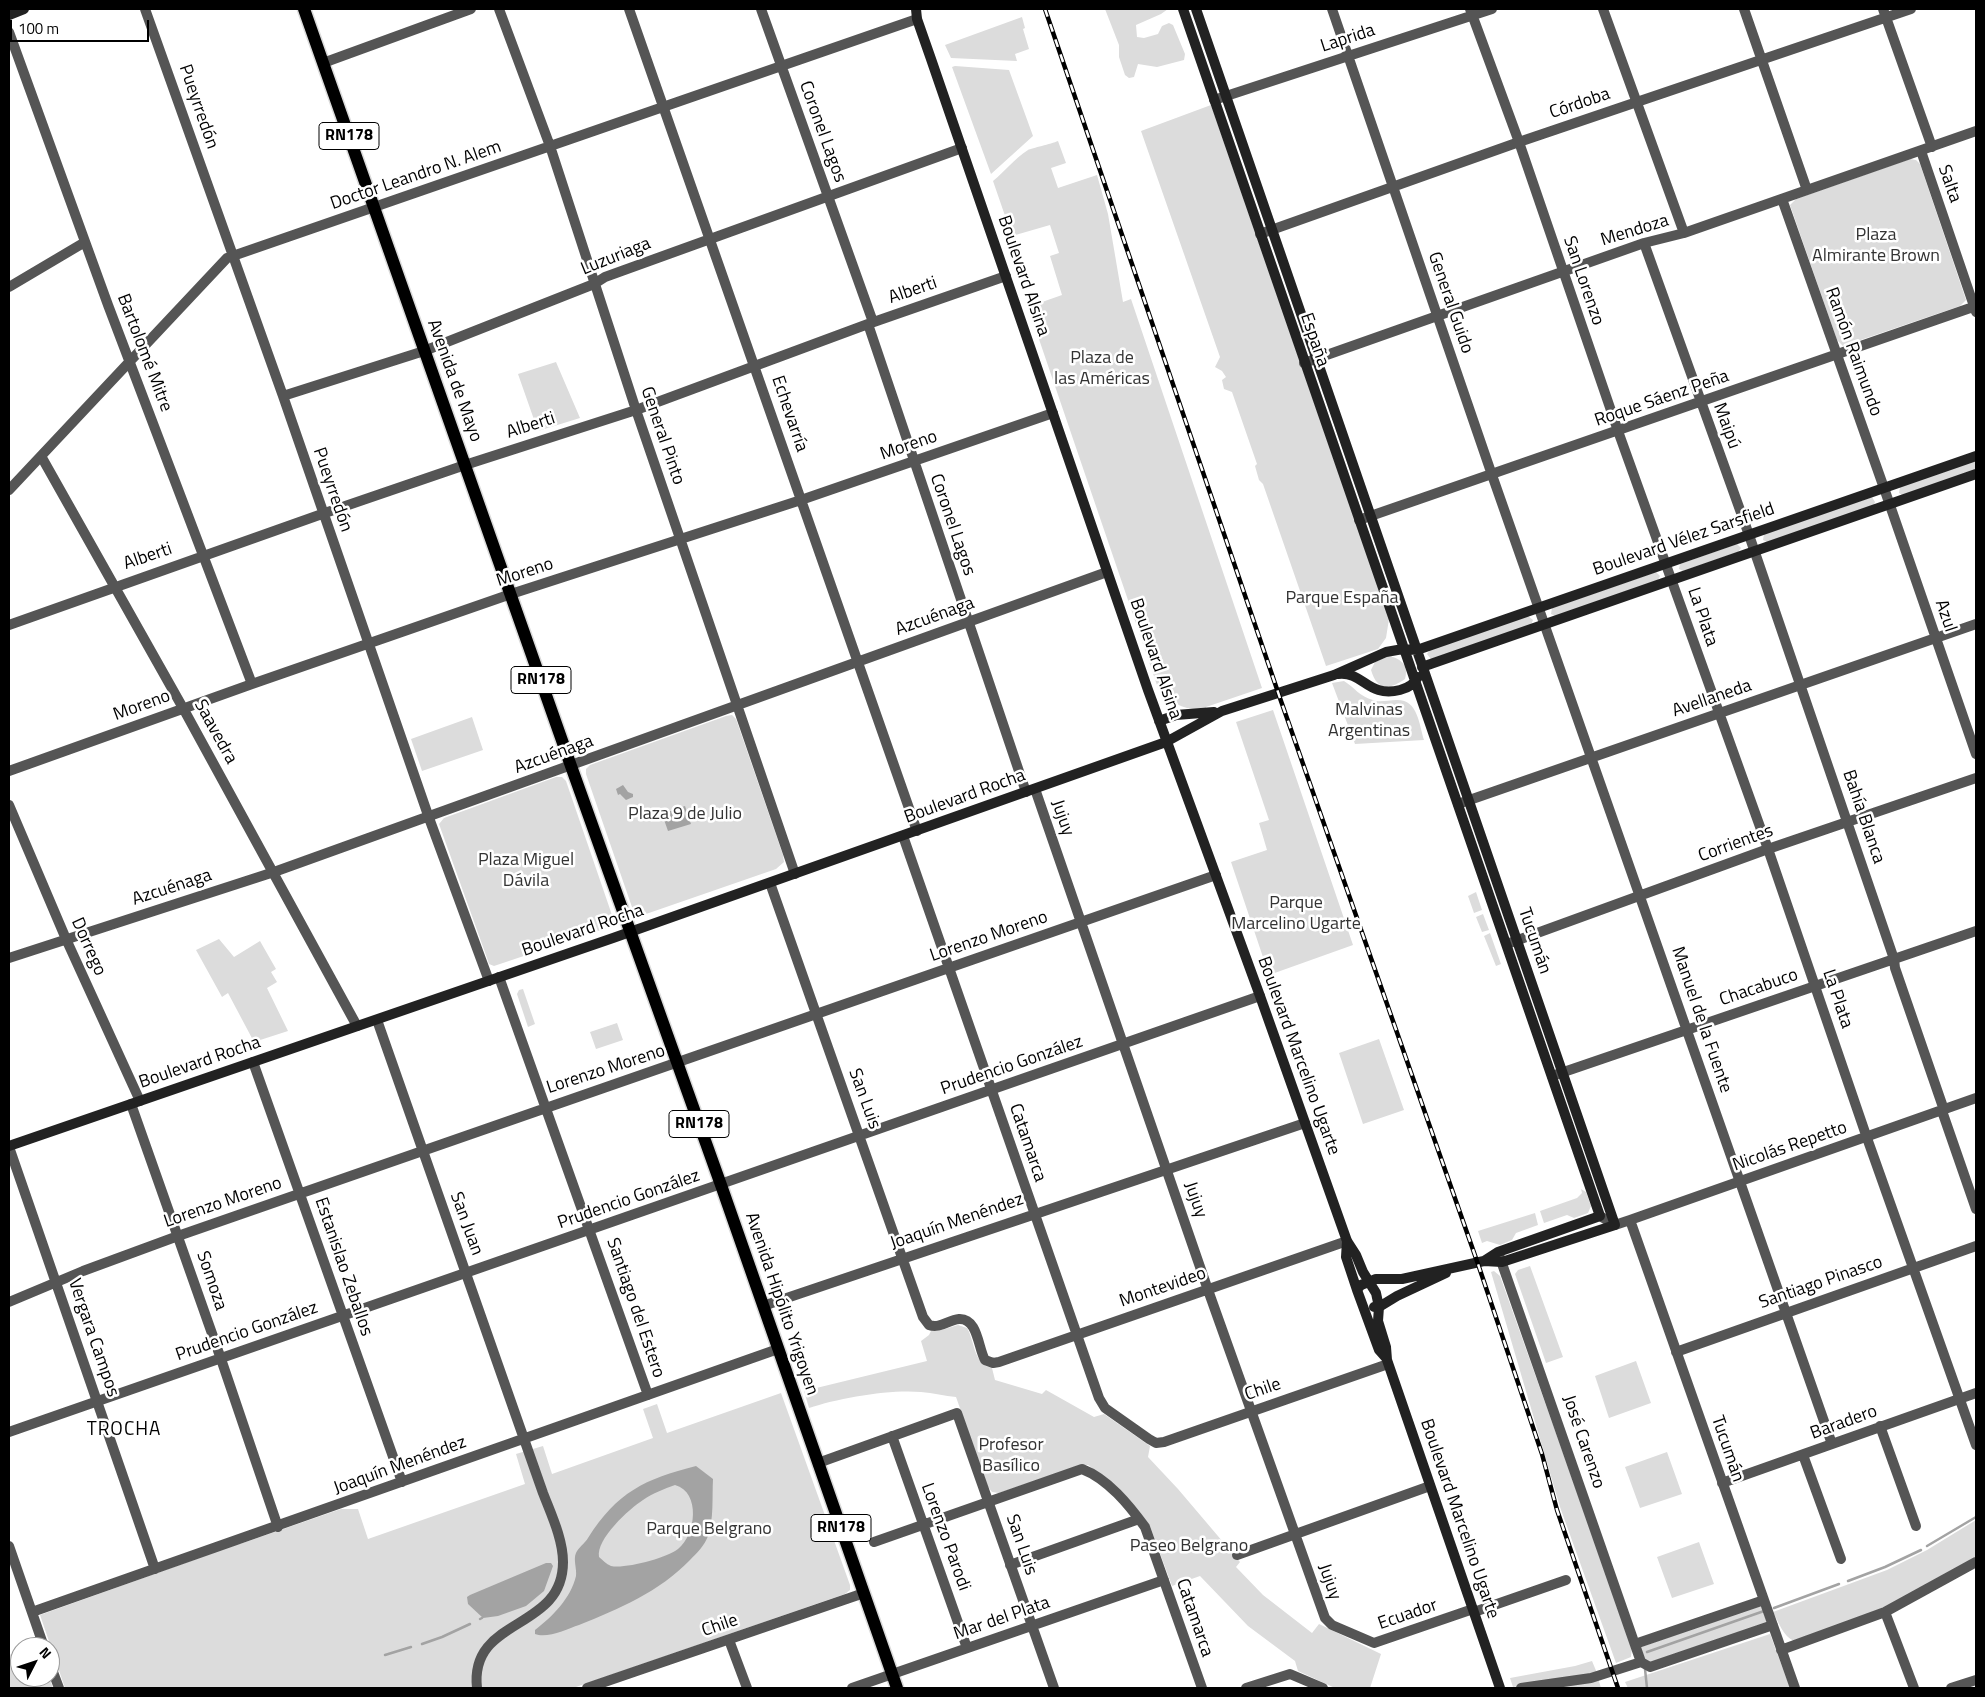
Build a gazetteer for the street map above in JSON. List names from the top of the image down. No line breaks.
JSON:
{"streets":{"main road":["RN178","Boulevard Alsina","España","Avenida de Mayo","Boulevard Vélez Sarsfield","Boulevard Rocha","Tucumán","Boulevard Marcelino Ugarte","Nicolás Repetto","Avenida Hipólito Yrigoyen"],"street":["Laprida","Córdoba","Pueyrredón","Coronel Lagos","Doctor Leandro N. Alem","Salta","Mendoza","Luzuriaga","San Lorenzo","Alberti","General Guido","Ramón Raimundo","Bartolomé Mitre","Roque Sáenz Peña","Echevarría","Maipú","General Pinto","Moreno","Azul","Azcuénaga","La Plata","Avellaneda","Saavedra","Bahía Blanca","Jujuy","Corrientes","Lorenzo Moreno","Dorrego","Chacabuco","Manuel de la Fuente","Prudencio González","San Luis","Catamarca","Joaquín Menéndez","San Juan","Estanislao Zeballos","Somoza","Santiago Pinasco","Montevideo","Santiago del Estero","Vergara Campos","Chile","Baradero","José Carenzo","Lorenzo Parodi","Ecuador","Mar del Plata"]},"crossings":[["Laprida","San Lorenzo"],["Laprida","General Guido"],["Laprida","España"],["Córdoba","Salta"],["Córdoba","San Lorenzo"],["Córdoba","General Guido"],["Córdoba","España"],["Pueyrredón","Doctor Leandro N. Alem"],["Pueyrredón","Luzuriaga"],["Pueyrredón","Alberti"],["Pueyrredón","Moreno"],["Pueyrredón","Azcuénaga"],["Pueyrredón","Boulevard Rocha"],["Coronel Lagos","Doctor Leandro N. Alem"],["Coronel Lagos","Luzuriaga"],["Coronel Lagos","Alberti"],["Coronel Lagos","Moreno"],["Coronel Lagos","Azcuénaga"],["Coronel Lagos","Boulevard Rocha"],["Coronel Lagos","Jujuy"],["RN178","Avenida de Mayo"],["RN178","Azcuénaga"],["RN178","Boulevard Rocha"],["RN178","Avenida Hipólito Yrigoyen"],["Doctor Leandro N. Alem","Boulevard Alsina"],["Doctor Leandro N. Alem","Bartolomé Mitre"],["Doctor Leandro N. Alem","Avenida de Mayo"],["Doctor Leandro N. Alem","Echevarría"],["Doctor Leandro N. Alem","General Pinto"],["Doctor Leandro N. Alem","Saavedra"],["Salta","Mendoza"],["Salta","Roque Sáenz Peña"],["Mendoza","San Lorenzo"],["Mendoza","General Guido"],["Mendoza","España"],["Mendoza","Ramón Raimundo"],["Mendoza","Maipú"],["Luzuriaga","Boulevard Alsina"],["Luzuriaga","Avenida de Mayo"],["Luzuriaga","Echevarría"],["Luzuriaga","General Pinto"],["Boulevard Alsina","Alberti"],["Boulevard Alsina","Moreno"],["Boulevard Alsina","Azcuénaga"],["Boulevard Alsina","Boulevard Rocha"],["Boulevard Alsina","Boulevard Marcelino Ugarte"],["San Lorenzo","Roque Sáenz Peña"],["San Lorenzo","Boulevard Vélez Sarsfield"],["San Lorenzo","La Plata"],["Alberti","Bartolomé Mitre"],["Alberti","Avenida de Mayo"],["Alberti","Echevarría"],["Alberti","General Pinto"],["Alberti","Saavedra"],["General Guido","Roque Sáenz Peña"],["General Guido","Boulevard Vélez Sarsfield"],["General Guido","Manuel de la Fuente"],["España","Roque Sáenz Peña"],["España","Boulevard Vélez Sarsfield"],["España","Tucumán"],["Ramón Raimundo","Roque Sáenz Peña"],["Ramón Raimundo","Boulevard Vélez Sarsfield"],["Ramón Raimundo","Azul"],["Bartolomé Mitre","Moreno"],["Avenida de Mayo","Moreno"],["Avenida de Mayo","Azcuénaga"],["Roque Sáenz Peña","Maipú"],["Echevarría","Moreno"],["Echevarría","Azcuénaga"],["Echevarría","Boulevard Rocha"],["Maipú","Boulevard Vélez Sarsfield"],["Maipú","Bahía Blanca"],["General Pinto","Moreno"],["General Pinto","Azcuénaga"],["General Pinto","Boulevard Rocha"],["Moreno","Saavedra"],["Boulevard Vélez Sarsfield","Azul"],["Boulevard Vélez Sarsfield","La Plata"],["Boulevard Vélez Sarsfield","Boulevard Rocha"],["Boulevard Vélez Sarsfield","Bahía Blanca"],["Boulevard Vélez Sarsfield","Tucumán"],["Boulevard Vélez Sarsfield","Manuel de la Fuente"],["Azul","Avellaneda"],["Azcuénaga","Saavedra"],["Azcuénaga","Dorrego"],["La Plata","Avellaneda"],["La Plata","Corrientes"],["La Plata","Chacabuco"],["La Plata","Nicolás Repetto"],["La Plata","Santiago Pinasco"],["La Plata","Baradero"],["Avellaneda","Bahía Blanca"],["Avellaneda","Tucumán"],["Avellaneda","Manuel de la Fuente"],["Saavedra","Boulevard Rocha"],["Boulevard Rocha","Jujuy"],["Boulevard Rocha","Dorrego"],["Boulevard Rocha","Boulevard Marcelino Ugarte"],["Boulevard Rocha","San Luis"],["Boulevard Rocha","Catamarca"],["Boulevard Rocha","San Juan"],["Boulevard Rocha","Estanislao Zeballos"],["Boulevard Rocha","Somoza"],["Boulevard Rocha","Avenida Hipólito Yrigoyen"],["Boulevard Rocha","Santiago del Estero"],["Boulevard Rocha","Vergara Campos"],["Bahía Blanca","Corrientes"],["Bahía Blanca","Chacabuco"],["Bahía Blanca","Nicolás Repetto"],["Jujuy","Lorenzo Moreno"],["Jujuy","Prudencio González"],["Jujuy","Joaquín Menéndez"],["Jujuy","Montevideo"],["Jujuy","Chile"],["Jujuy","Ecuador"],["Corrientes","Tucumán"],["Corrientes","Manuel de la Fuente"],["Lorenzo Moreno","Boulevard Marcelino Ugarte"],["Lorenzo Moreno","San Luis"],["Lorenzo Moreno","Catamarca"],["Lorenzo Moreno","San Juan"],["Lorenzo Moreno","Estanislao Zeballos"],["Lorenzo Moreno","Somoza"],["Lorenzo Moreno","Avenida Hipólito Yrigoyen"],["Lorenzo Moreno","Santiago del Estero"],["Lorenzo Moreno","Vergara Campos"],["Tucumán","Chacabuco"],["Tucumán","Nicolás Repetto"],["Tucumán","Santiago Pinasco"],["Tucumán","Baradero"],["Dorrego","Somoza"],["Chacabuco","Manuel de la Fuente"],["Manuel de la Fuente","Nicolás Repetto"],["Manuel de la Fuente","Santiago Pinasco"],["Manuel de la Fuente","Baradero"],["Boulevard Marcelino Ugarte","Prudencio González"],["Boulevard Marcelino Ugarte","Nicolás Repetto"],["Boulevard Marcelino Ugarte","Joaquín Menéndez"],["Boulevard Marcelino Ugarte","Montevideo"],["Boulevard Marcelino Ugarte","Chile"],["Boulevard Marcelino Ugarte","Ecuador"],["Prudencio González","San Luis"],["Prudencio González","Catamarca"],["Prudencio González","San Juan"],["Prudencio González","Estanislao Zeballos"],["Prudencio González","Somoza"],["Prudencio González","Avenida Hipólito Yrigoyen"],["Prudencio González","Santiago del Estero"],["Prudencio González","Vergara Campos"],["San Luis","Catamarca"],["San Luis","Joaquín Menéndez"],["San Luis","Montevideo"],["San Luis","Lorenzo Parodi"],["San Luis","Mar del Plata"],["Catamarca","Joaquín Menéndez"],["Catamarca","Montevideo"],["Catamarca","Chile"],["Catamarca","Mar del Plata"],["Nicolás Repetto","José Carenzo"],["Joaquín Menéndez","San Juan"],["Joaquín Menéndez","Estanislao Zeballos"],["Joaquín Menéndez","Somoza"],["Joaquín Menéndez","Avenida Hipólito Yrigoyen"],["Joaquín Menéndez","Santiago del Estero"],["Joaquín Menéndez","Vergara Campos"],["Avenida Hipólito Yrigoyen","Chile"],["Avenida Hipólito Yrigoyen","Mar del Plata"],["Lorenzo Parodi","Mar del Plata"]],"districts":["TROCHA"],"parks":["Plaza Almirante Brown","Plaza de las Américas","Parque España","Malvinas Argentinas","Plaza 9 de Julio","Plaza Miguel Dávila","Parque Marcelino Ugarte","Profesor Basílico","Parque Belgrano","Paseo Belgrano"],"scale_bar":"100 m","north":"top right"}
